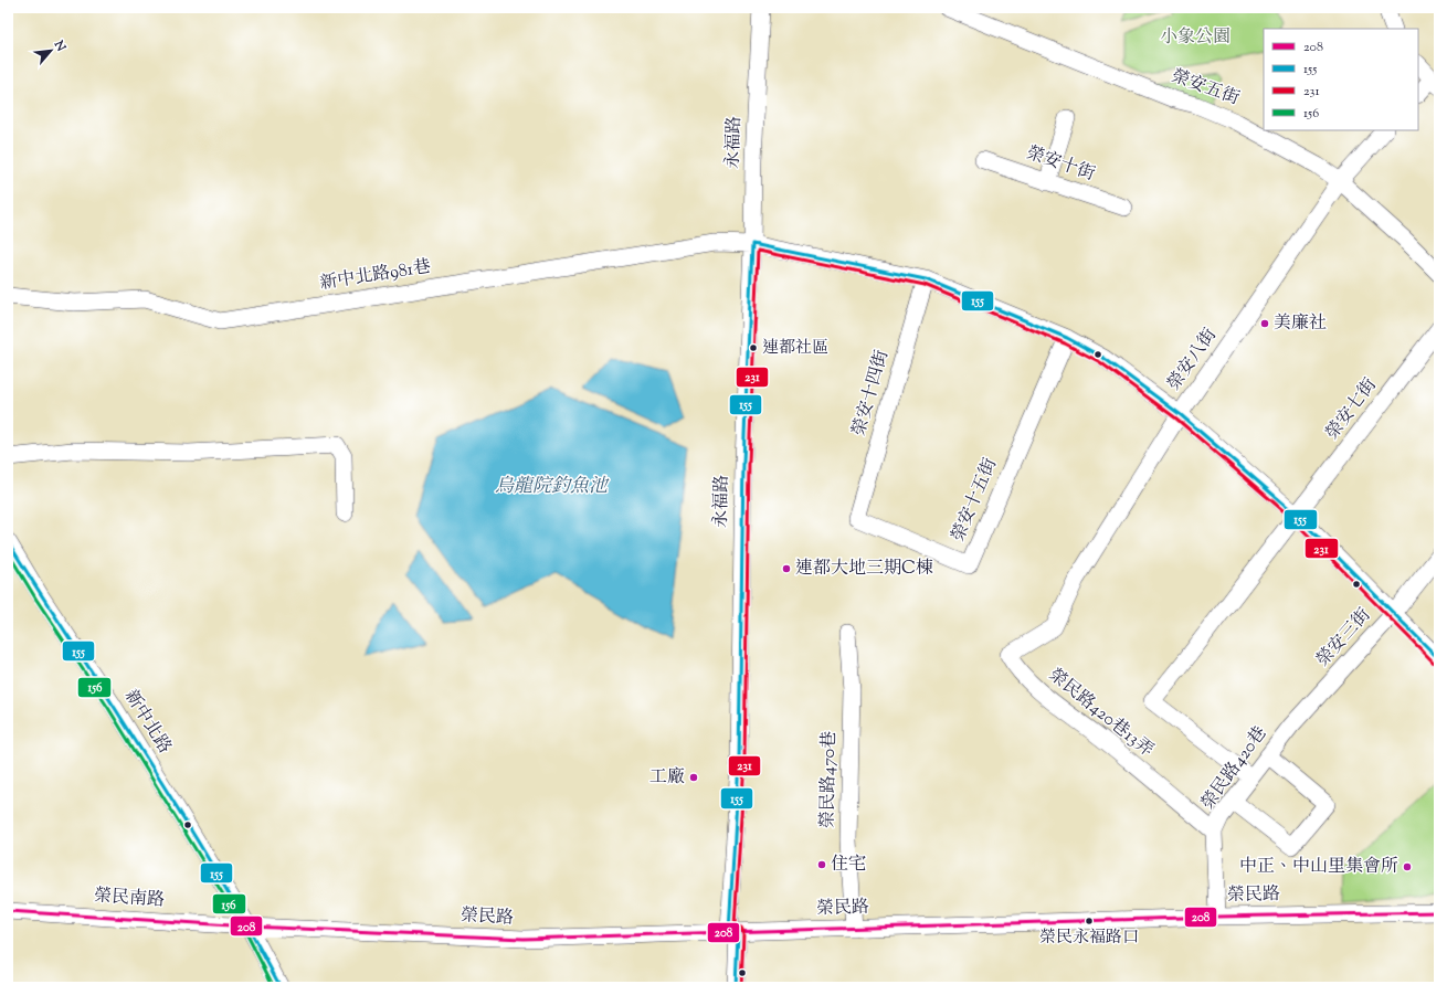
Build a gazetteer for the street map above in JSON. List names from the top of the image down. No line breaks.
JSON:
{"streets":{"street":["榮安五街","永福路","榮安十街","新中北路981巷","榮安八街","榮安十四街","榮安七街","榮安十五街","榮安三街","榮民路420巷13弄","新中北路","榮民路420巷","榮民路470巷","榮民路","榮民南路"]},"crossings":[["榮安五街","榮安八街"],["永福路","新中北路981巷"],["永福路","榮民路"],["新中北路981巷","榮安八街"],["新中北路981巷","榮安十四街"],["新中北路981巷","榮安七街"],["新中北路981巷","榮安十五街"],["新中北路981巷","榮安三街"],["榮安八街","榮民路420巷13弄"],["榮安十四街","榮安十五街"],["榮安七街","榮民路420巷"],["榮安三街","榮民路420巷"],["榮民路420巷13弄","榮民路420巷"],["新中北路","榮民路"],["新中北路","榮民南路"],["榮民路420巷","榮民路"],["榮民路470巷","榮民路"],["榮民路","榮民南路"]],"water":["烏龍院釣魚池"],"parks":["小象公園"],"places":["美廉社","連都社區","連都大地三期C棟","工廠","住宅","中正、中山里集會所","榮民永褔路口"],"lines":["transit line 155","transit line 231","transit line 156","transit line 208"],"legend":["208","155","231","156"],"north":"top right"}
